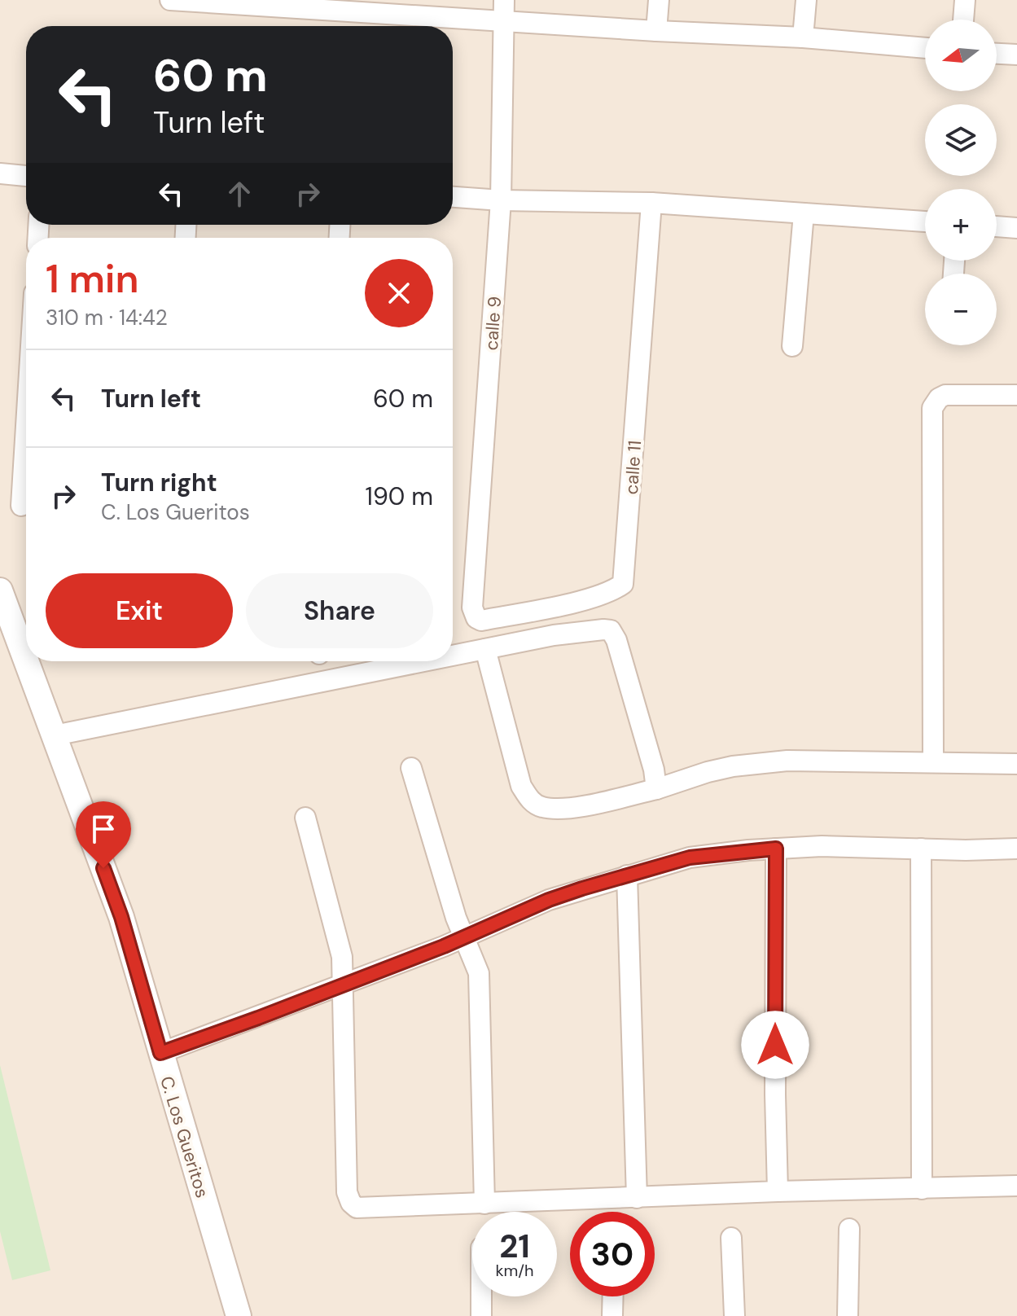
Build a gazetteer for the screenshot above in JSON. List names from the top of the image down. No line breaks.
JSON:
{"streets":{"street":["calle 9","calle 11","C. Los Gueritos"]},"crossings":[["calle 9","calle 11"]],"north":"left","page":{"map_buttons":["+","−"],"turn":["60 m","Turn left"],"heading":["1 min","310 m · 14:42"],"list":[{"name":"Turn left","value":"60 m"},{"name":"Turn right","note":"C. Los Gueritos","value":"190 m"}],"buttons":["Exit","Share"],"speed":"21 km/h","limit":"30"}}
